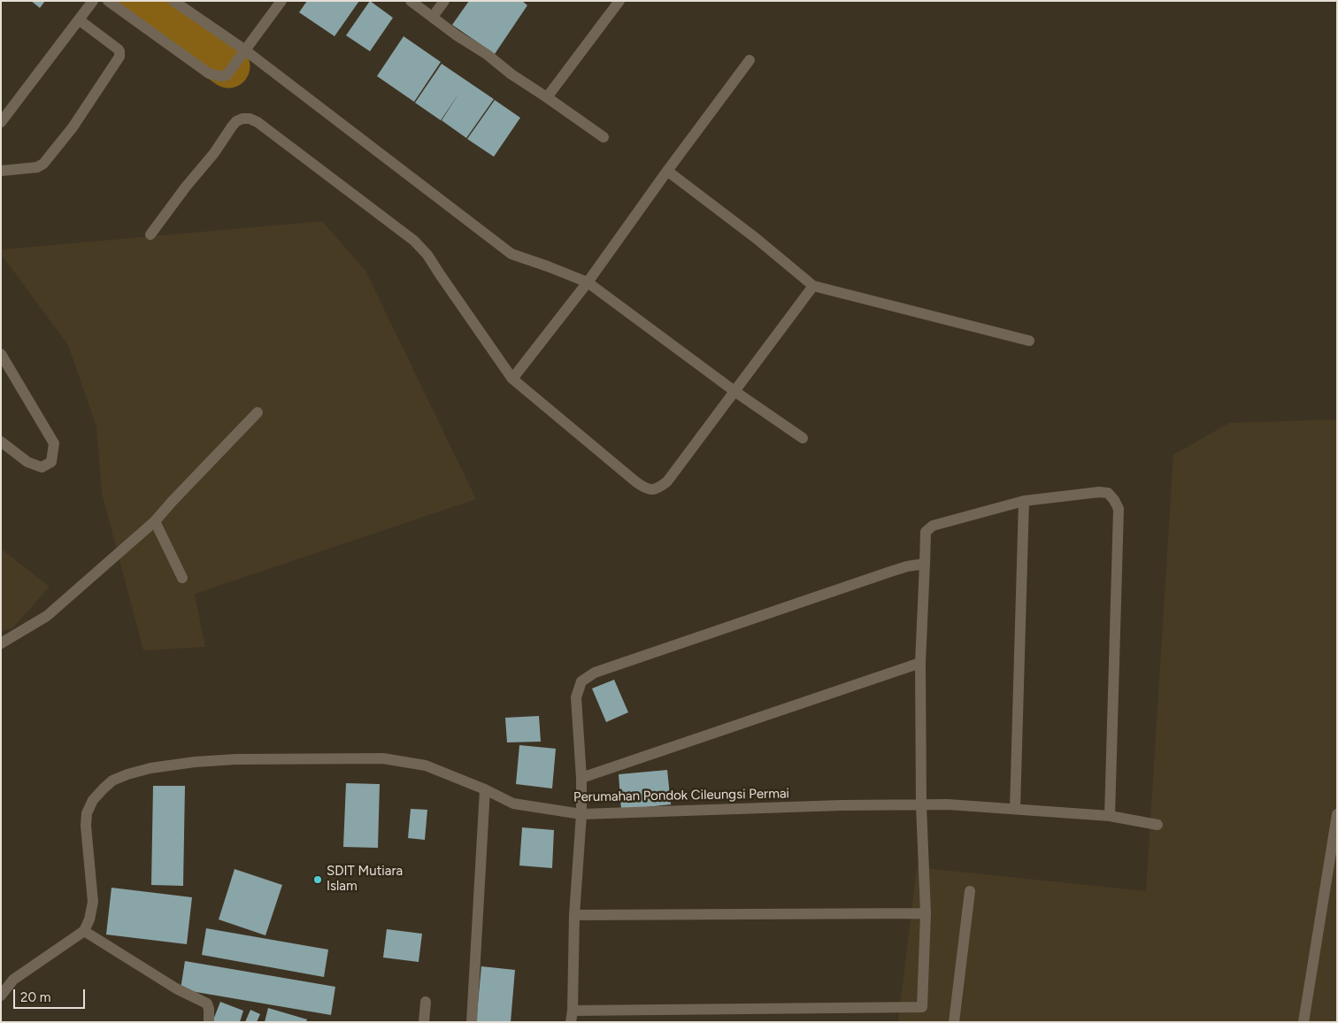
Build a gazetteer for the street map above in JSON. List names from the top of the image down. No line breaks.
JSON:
{"streets":{"street":["Perumahan Pondok Cileungsi Permai"]},"places":["SDIT Mutiara Islam"],"scale_bar":"20 m"}
